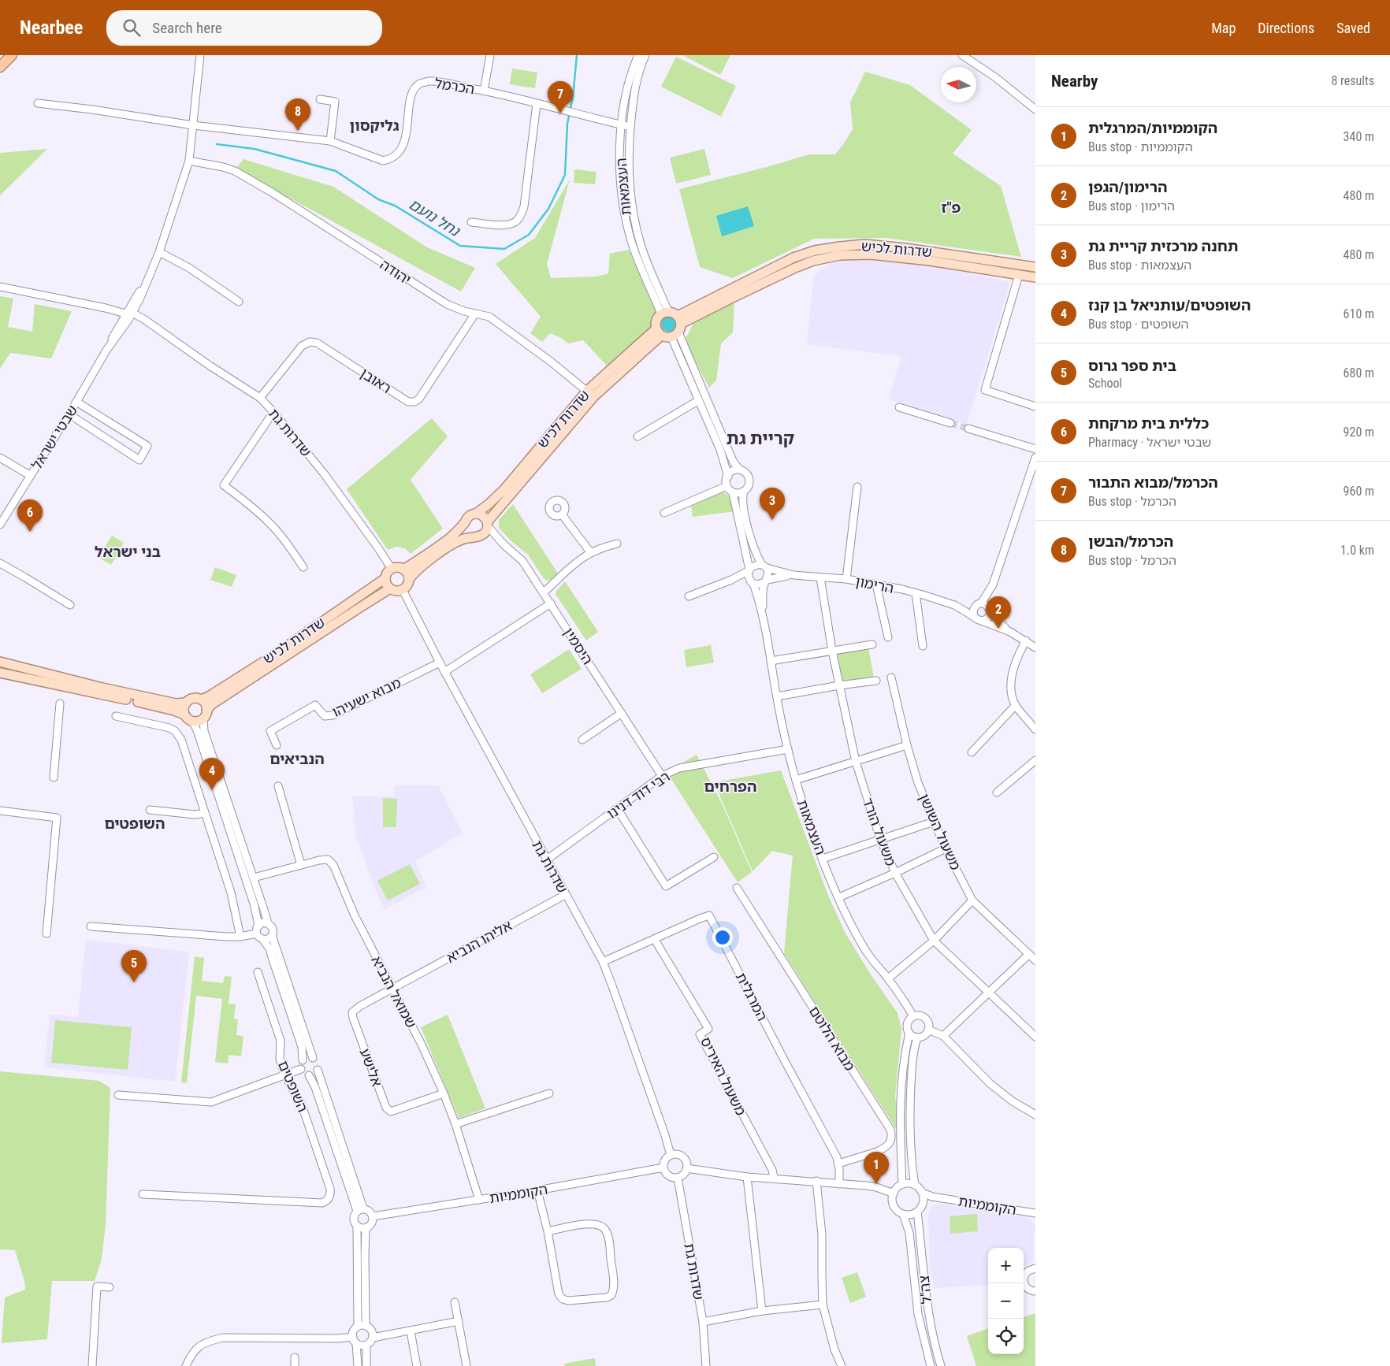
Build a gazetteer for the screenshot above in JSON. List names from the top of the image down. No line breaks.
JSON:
{"streets":{"main road":["שדרות לכיש"],"street":["הכרמל","העצמאות","יהודה","ראובן","שדרות גת","שבטי ישראל","הרימון","היסמין","מבוא ישעיהו","רבי דוד דנינו","משעול הורד","משעול השושן","אליהו הנביא","שמואל הנביא","המרגלית","מבוא הלוטם","אלישע","משעול האיריס","השופטים","הקוממיות","צה\"ל"]},"crossings":[["הכרמל","העצמאות"],["הכרמל","שבטי ישראל"],["העצמאות","הרימון"],["העצמאות","רבי דוד דנינו"],["שדרות לכיש","יהודה"],["שדרות לכיש","שדרות גת"],["שדרות לכיש","היסמין"],["יהודה","ראובן"],["יהודה","שבטי ישראל"],["ראובן","שדרות גת"],["שדרות גת","שבטי ישראל"],["שדרות גת","מבוא ישעיהו"],["שדרות גת","רבי דוד דנינו"],["שדרות גת","אליהו הנביא"],["שדרות גת","המרגלית"],["שדרות גת","הקוממיות"],["הרימון","משעול הורד"],["היסמין","רבי דוד דנינו"],["אליהו הנביא","שמואל הנביא"],["אליהו הנביא","אלישע"],["שמואל הנביא","אלישע"],["שמואל הנביא","הקוממיות"],["המרגלית","מבוא הלוטם"],["המרגלית","משעול האיריס"],["השופטים","הקוממיות"],["הקוממיות","צה\"ל"]],"districts":["גליקסון","פ\"ז","קריית גת","בני ישראל","הנביאים","הפרחים","השופטים"],"water":["נחל נועם"],"north":"left","page":{"header":"Nearbee","search":"Search here","nav":["Map","Directions","Saved"],"heading":["Nearby","8 results"],"pins":["7","8","3","6","2","4","5","1"],"list":[{"mark":"1","name":"הקוממיות/המרגלית","note":"Bus stop · הקוממיות","value":"340 m"},{"mark":"2","name":"הרימון/הגפן","note":"Bus stop · הרימון","value":"480 m"},{"mark":"3","name":"תחנה מרכזית קריית גת","note":"Bus stop · העצמאות","value":"480 m"},{"mark":"4","name":"השופטים/עותניאל בן קנז","note":"Bus stop · השופטים","value":"610 m"},{"mark":"5","name":"בית ספר גרוס","note":"School","value":"680 m"},{"mark":"6","name":"כללית בית מרקחת","note":"Pharmacy · שבטי ישראל","value":"920 m"},{"mark":"7","name":"הכרמל/מבוא התבור","note":"Bus stop · הכרמל","value":"960 m"},{"mark":"8","name":"הכרמל/הבשן","note":"Bus stop · הכרמל","value":"1.0 km"}],"map_buttons":["+","−"]}}
